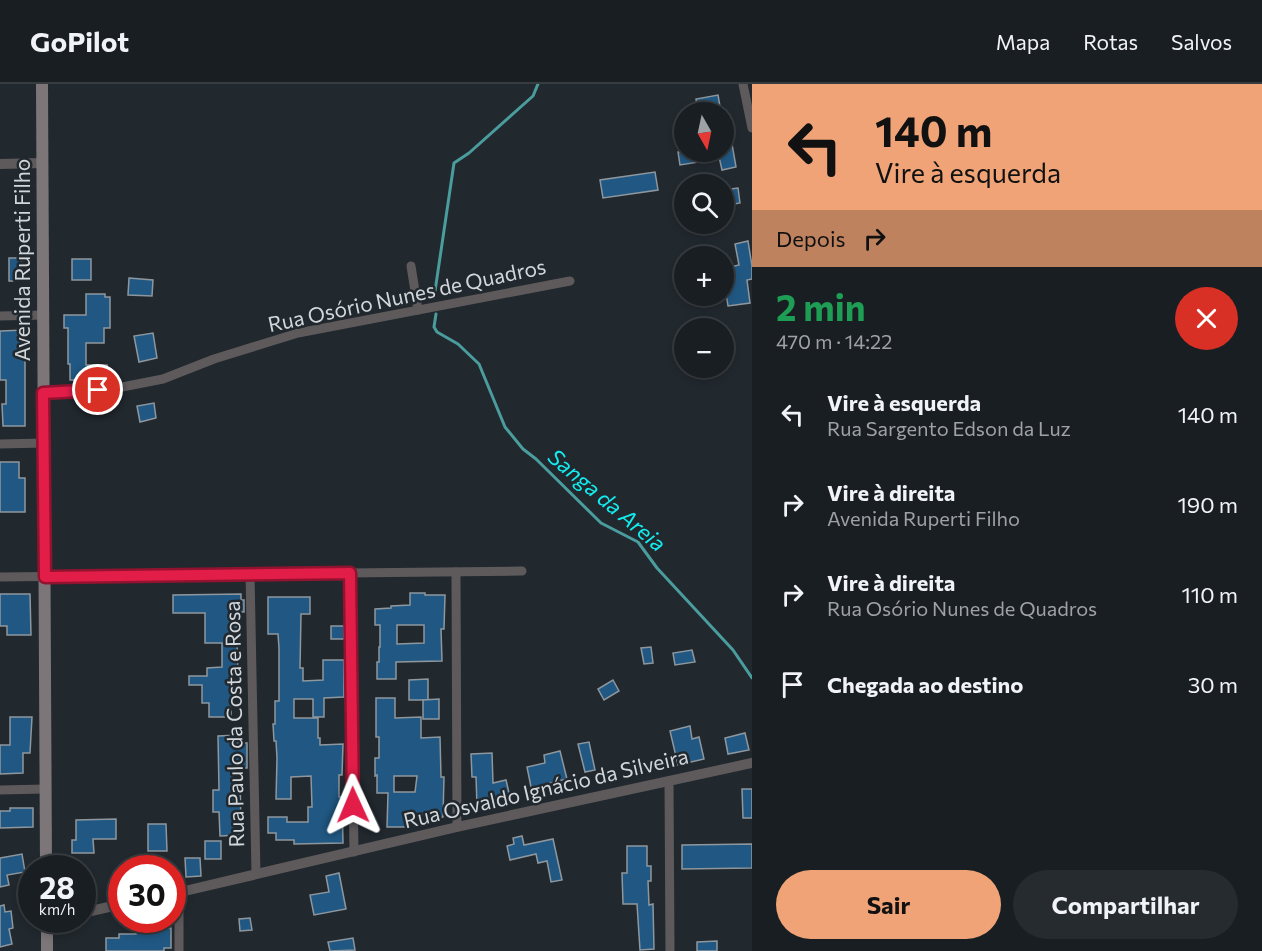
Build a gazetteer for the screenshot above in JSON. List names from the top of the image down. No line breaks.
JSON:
{"streets":{"main road":["Avenida Ruperti Filho"],"street":["Rua Osório Nunes de Quadros","Rua Paulo da Costa e Rosa","Rua Osvaldo Ignácio da Silveira"]},"crossings":[["Avenida Ruperti Filho","Rua Osório Nunes de Quadros"],["Rua Paulo da Costa e Rosa","Rua Osvaldo Ignácio da Silveira"]],"water":["Sanga da Areia"],"north":"bottom","page":{"header":"GoPilot","nav":["Mapa","Rotas","Salvos"],"turn":["140 m","Vire à esquerda"],"map_buttons":["+","−"],"then":"Depois","heading":["2 min","470 m · 14:22"],"list":[{"name":"Vire à esquerda","note":"Rua Sargento Edson da Luz","value":"140 m"},{"name":"Vire à direita","note":"Avenida Ruperti Filho","value":"190 m"},{"name":"Vire à direita","note":"Rua Osório Nunes de Quadros","value":"110 m"},{"name":"Chegada ao destino","value":"30 m"}],"speed":"28 km/h","limit":"30","buttons":["Sair","Compartilhar"]}}
